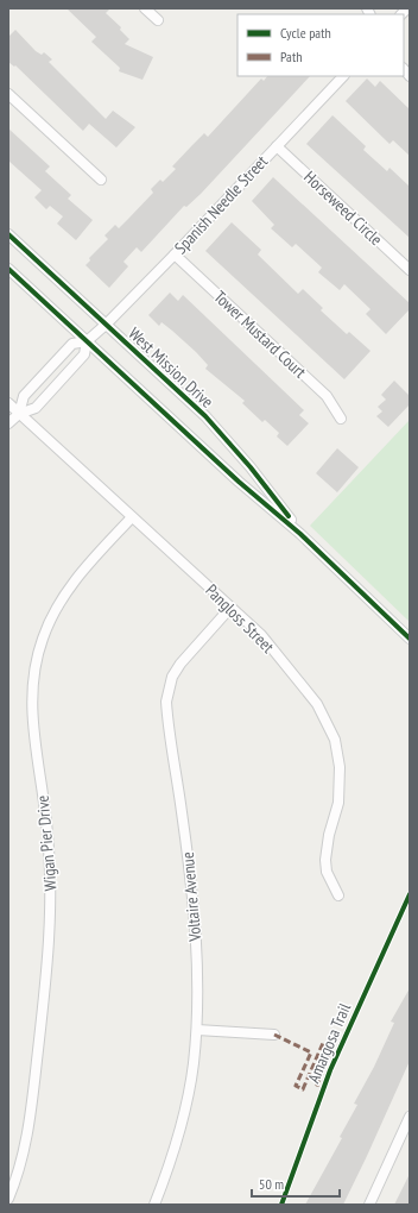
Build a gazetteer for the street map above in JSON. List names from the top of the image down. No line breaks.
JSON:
{"streets":{"street":["Spanish Needle Street","Horseweed Circle","Tower Mustard Court","West Mission Drive","Pangloss Street","Wigan Pier Drive","Voltaire Avenue"],"cycle path":["Amargosa Trail"]},"crossings":[["Spanish Needle Street","Horseweed Circle"],["Spanish Needle Street","Tower Mustard Court"],["Spanish Needle Street","West Mission Drive"],["Pangloss Street","Wigan Pier Drive"],["Pangloss Street","Voltaire Avenue"]],"legend":["Cycle path","Path"],"scale_bar":"50 m"}
